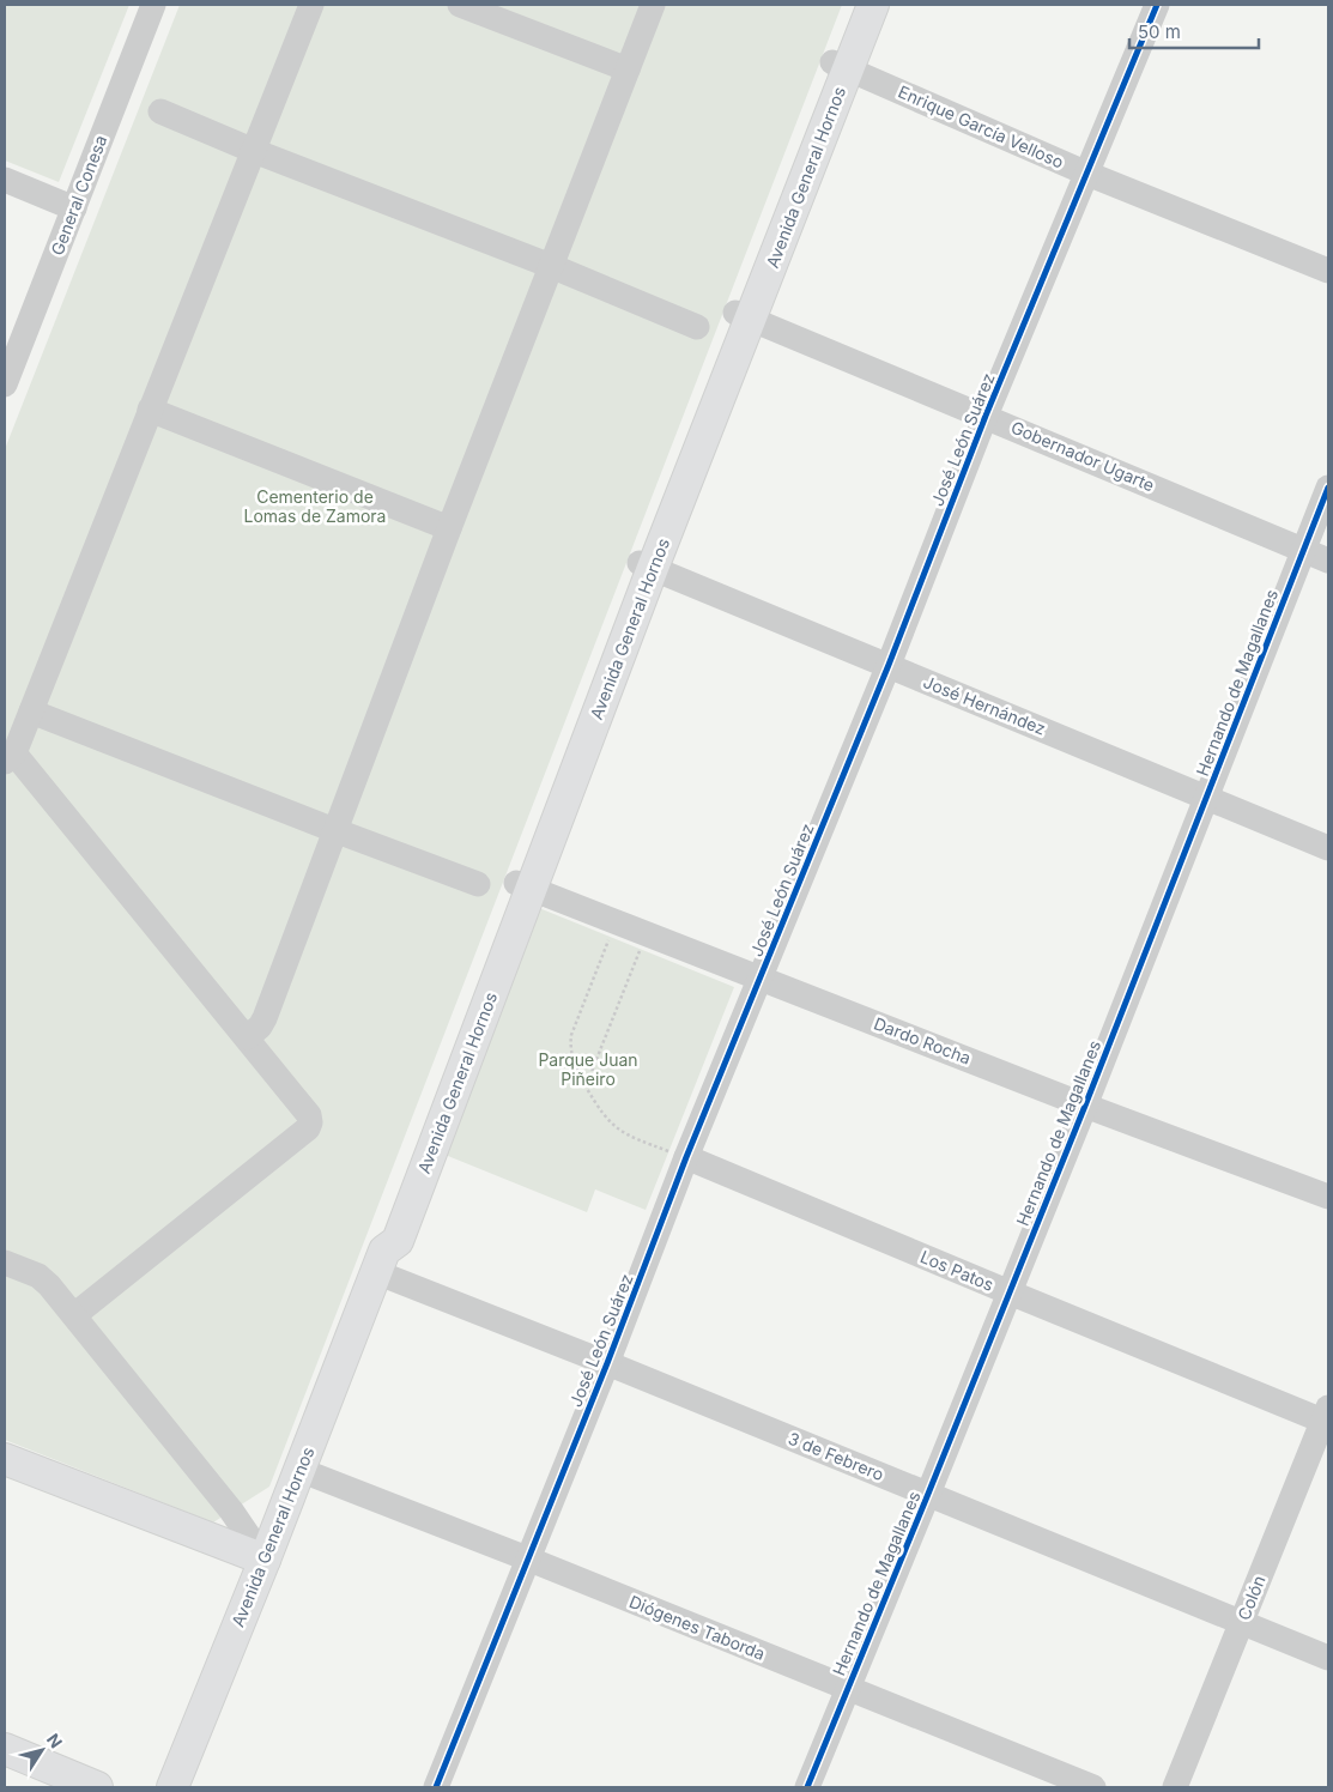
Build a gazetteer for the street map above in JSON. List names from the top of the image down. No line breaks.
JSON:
{"streets":{"main road":["Avenida General Hornos"],"street":["Enrique García Velloso","General Conesa","José León Suárez","Gobernador Ugarte","Hernando de Magallanes","José Hernández","Dardo Rocha","Los Patos","3 de Febrero","Colón","Diógenes Taborda"]},"crossings":[["Enrique García Velloso","Avenida General Hornos"],["Enrique García Velloso","José León Suárez"],["Avenida General Hornos","Gobernador Ugarte"],["Avenida General Hornos","José Hernández"],["Avenida General Hornos","Dardo Rocha"],["Avenida General Hornos","3 de Febrero"],["Avenida General Hornos","Diógenes Taborda"],["José León Suárez","Gobernador Ugarte"],["José León Suárez","José Hernández"],["José León Suárez","Dardo Rocha"],["José León Suárez","Los Patos"],["José León Suárez","3 de Febrero"],["José León Suárez","Diógenes Taborda"],["Gobernador Ugarte","Hernando de Magallanes"],["Hernando de Magallanes","José Hernández"],["Hernando de Magallanes","Dardo Rocha"],["Hernando de Magallanes","Los Patos"],["Hernando de Magallanes","3 de Febrero"],["Hernando de Magallanes","Diógenes Taborda"],["Los Patos","Colón"],["3 de Febrero","Colón"]],"parks":["Cementerio de Lomas de Zamora","Parque Juan Piñeiro"],"scale_bar":"50 m","north":"top right"}
